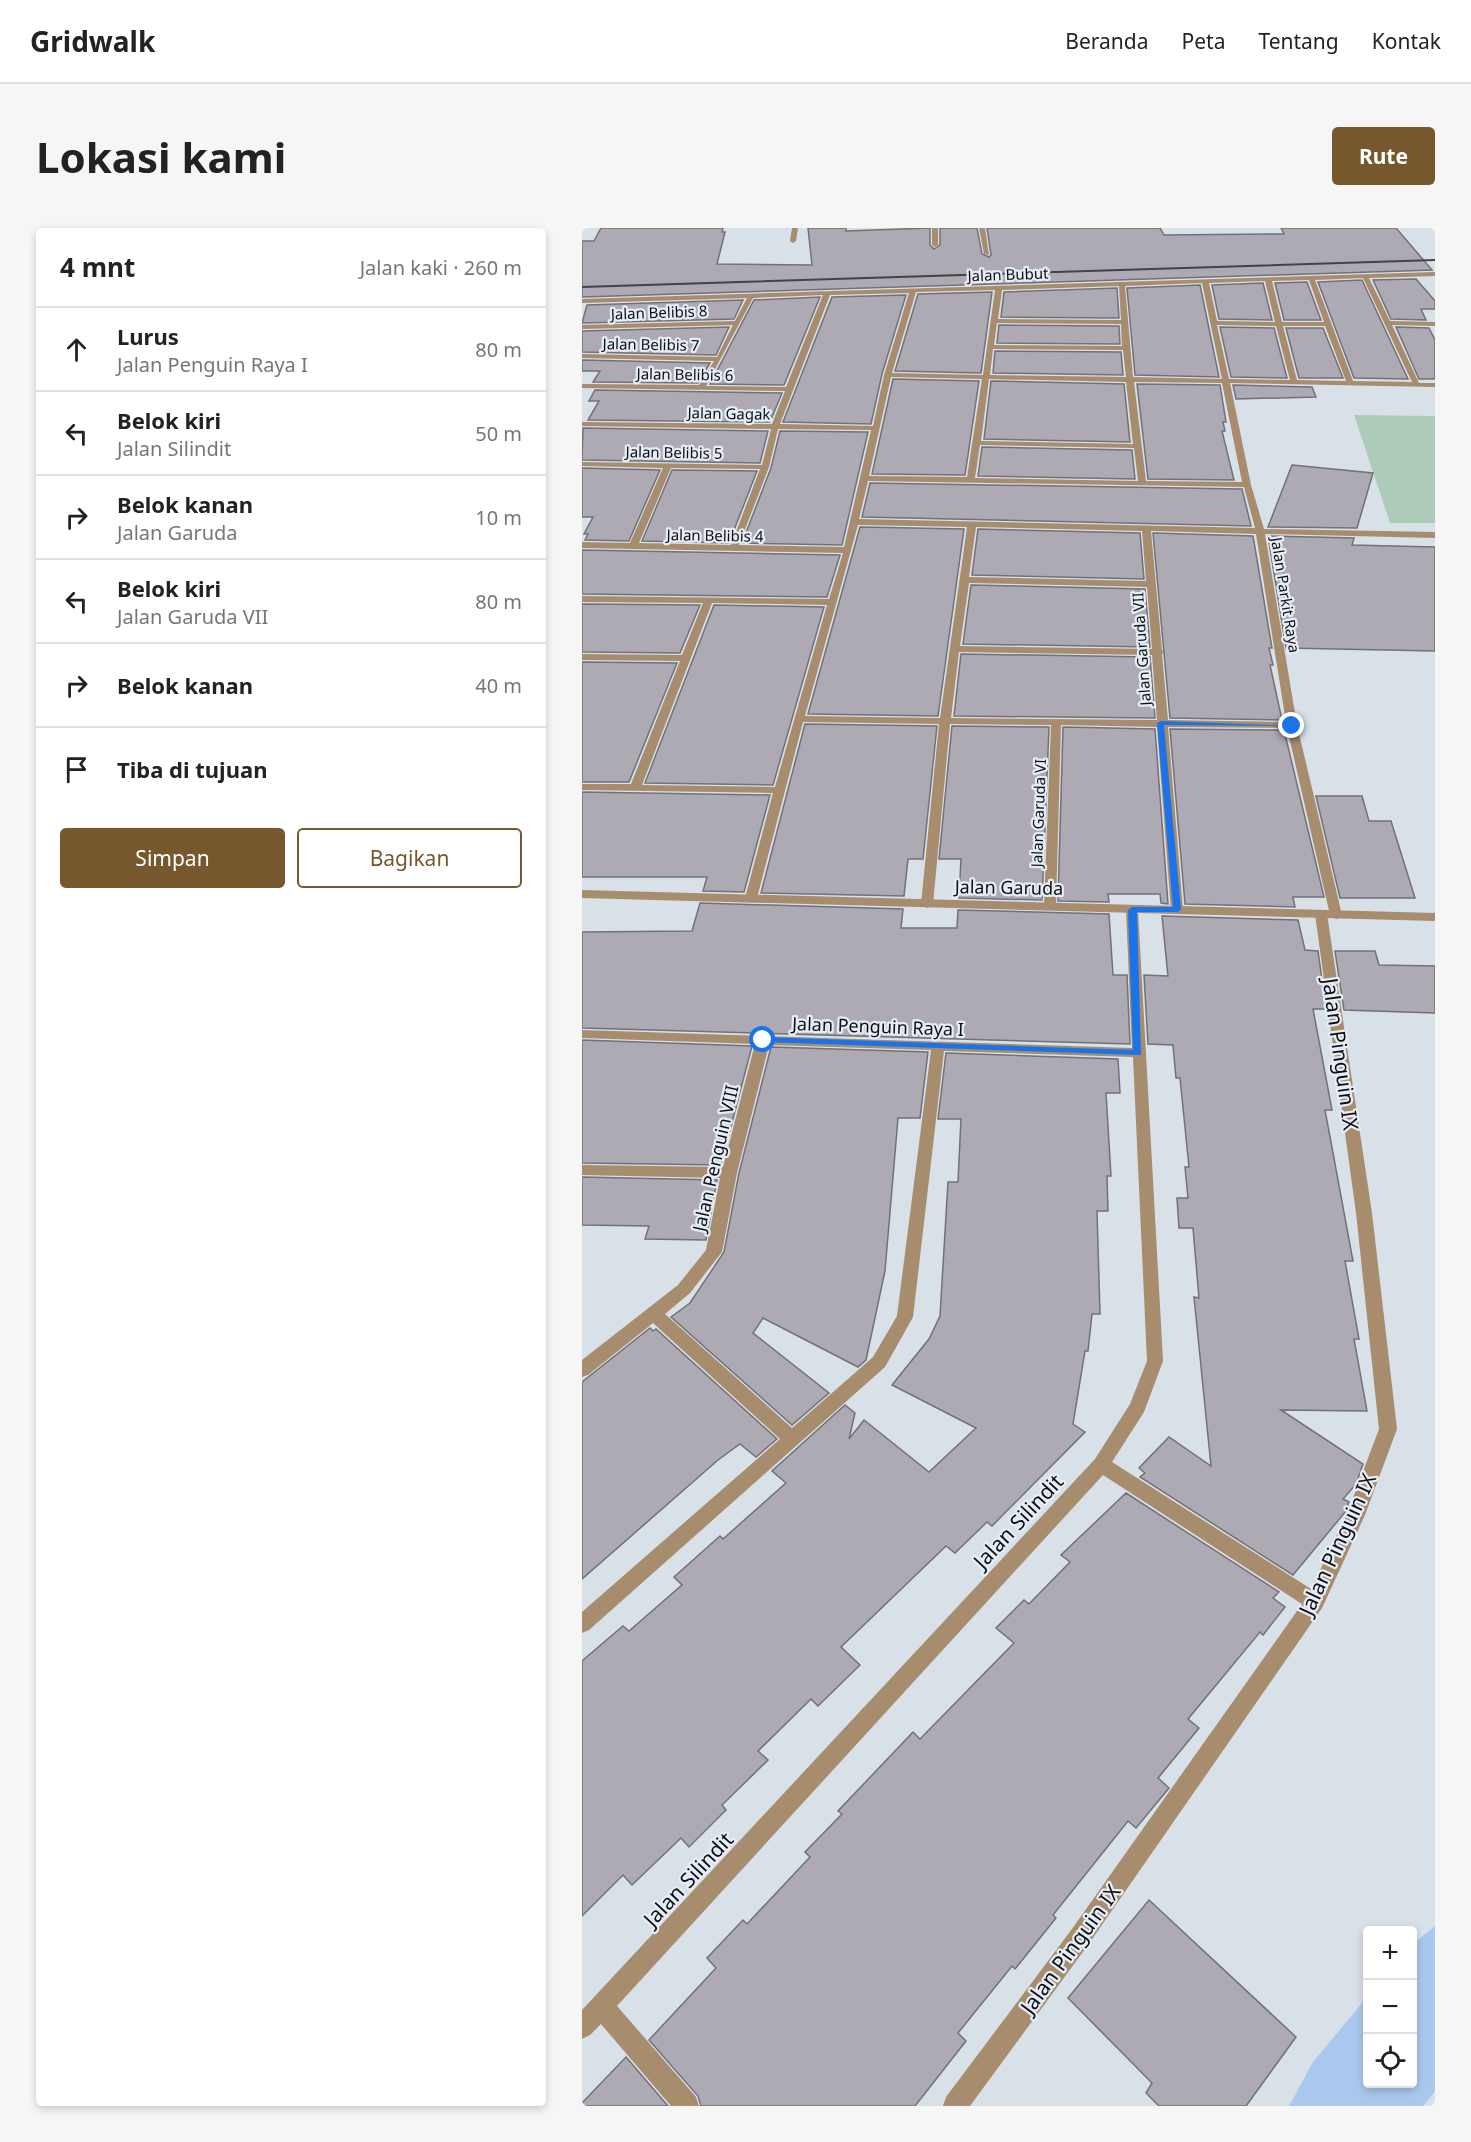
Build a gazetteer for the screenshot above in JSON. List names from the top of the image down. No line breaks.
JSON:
{"streets":{"street":["Jalan Bubut","Jalan Belibis 8","Jalan Belibis 7","Jalan Belibis 6","Jalan Gagak","Jalan Belibis 5","Jalan Belibis 4","Jalan Parkit Raya","Jalan Garuda VII","Jalan Garuda VI","Jalan Garuda","Jalan Penguin Raya I","Jalan Pinguin IX","Jalan Penguin VIII","Jalan Silindit"]},"crossings":[["Jalan Bubut","Jalan Parkit Raya"],["Jalan Parkit Raya","Jalan Garuda"],["Jalan Parkit Raya","Jalan Pinguin IX"],["Jalan Garuda VII","Jalan Garuda"],["Jalan Garuda VI","Jalan Garuda"],["Jalan Garuda","Jalan Pinguin IX"],["Jalan Garuda","Jalan Silindit"],["Jalan Penguin Raya I","Jalan Penguin VIII"],["Jalan Penguin Raya I","Jalan Silindit"]],"page":{"header":"Gridwalk","nav":["Beranda","Peta","Tentang","Kontak"],"buttons":["Rute",["Simpan","Bagikan"]],"title":"Lokasi kami","heading":["4 mnt","Jalan kaki · 260 m"],"list":[["Lurus","Jalan Penguin Raya I","80 m"],["Belok kiri","Jalan Silindit","50 m"],["Belok kanan","Jalan Garuda","10 m"],["Belok kiri","Jalan Garuda VII","80 m"],["Belok kanan","40 m"],"Tiba di tujuan"],"map_buttons":["+","−"]}}
